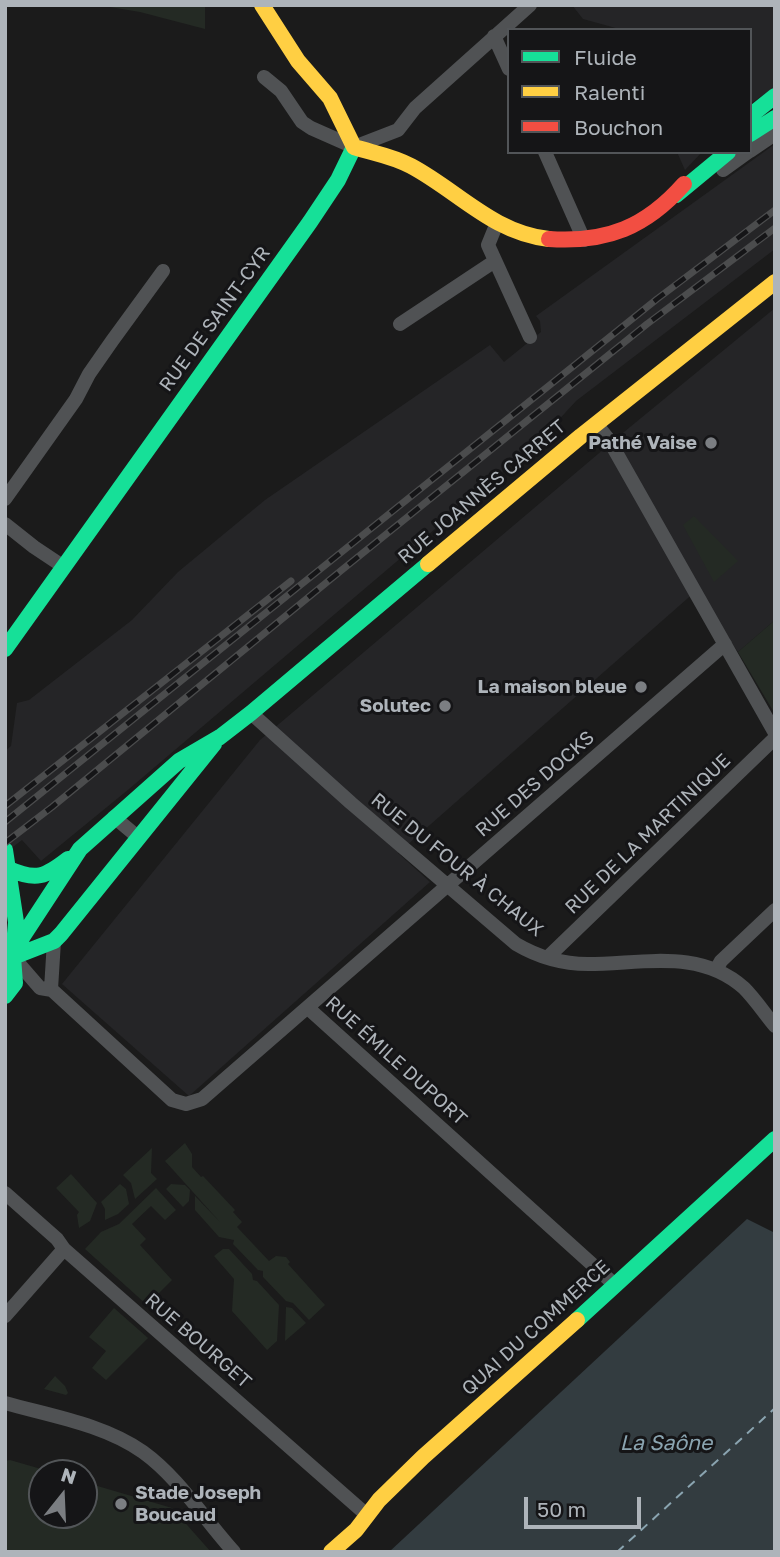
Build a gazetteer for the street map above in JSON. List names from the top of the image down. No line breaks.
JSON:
{"streets":{"main road":["RUE DE SAINT-CYR","RUE JOANNÈS CARRET","QUAI DU COMMERCE"],"street":["RUE DES DOCKS","RUE DE LA MARTINIQUE","RUE DU FOUR À CHAUX","RUE ÉMILE DUPORT","RUE BOURGET"]},"crossings":[["RUE JOANNÈS CARRET","RUE DU FOUR À CHAUX"],["RUE JOANNÈS CARRET","RUE ÉMILE DUPORT"],["RUE DES DOCKS","RUE DU FOUR À CHAUX"],["RUE DES DOCKS","RUE ÉMILE DUPORT"],["RUE DE LA MARTINIQUE","RUE DU FOUR À CHAUX"],["RUE ÉMILE DUPORT","QUAI DU COMMERCE"],["QUAI DU COMMERCE","RUE BOURGET"]],"water":["La Saône"],"places":["Pathé Vaise","La maison bleue","Solutec","Stade Joseph Boucaud"],"legend":["Fluide","Ralenti","Bouchon"],"scale_bar":"50 m","north":"top"}
